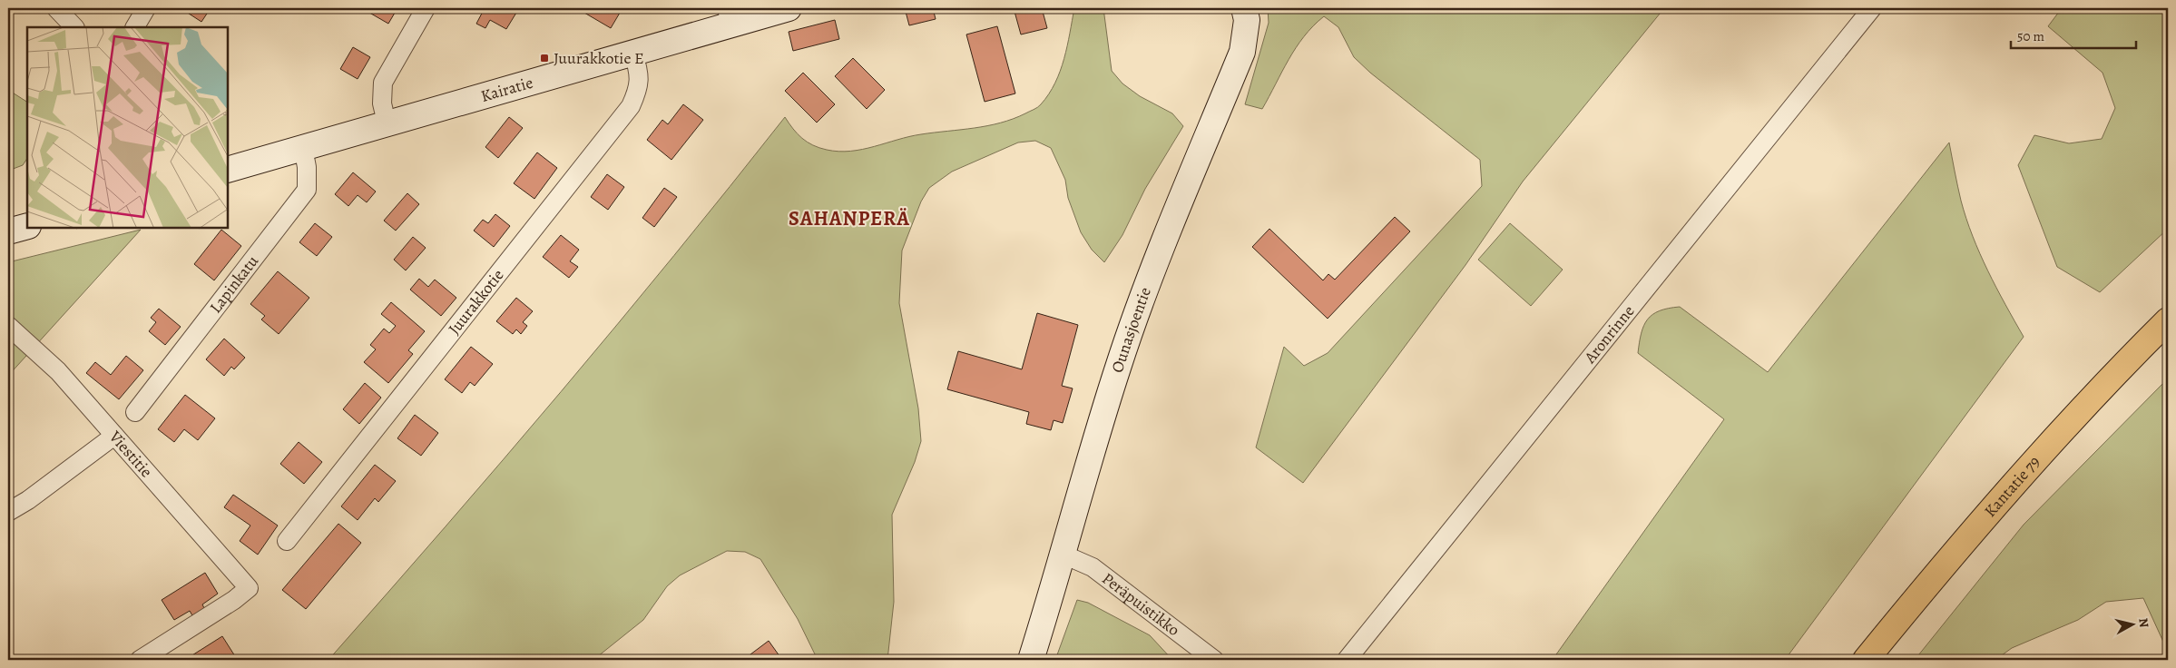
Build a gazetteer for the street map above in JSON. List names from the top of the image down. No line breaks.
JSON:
{"streets":{"main road":["Kantatie 79"],"street":["Kairatie","Lapinkatu","Juurakkotie","Ounasjoentie","Aronrinne","Viestitie","Peräpuistikko"]},"crossings":[["Kairatie","Lapinkatu"],["Kairatie","Juurakkotie"],["Ounasjoentie","Peräpuistikko"]],"districts":["SAHANPERÄ"],"places":{"transit":["Juurakkotie E"]},"scale_bar":"50 m","north":"right"}
